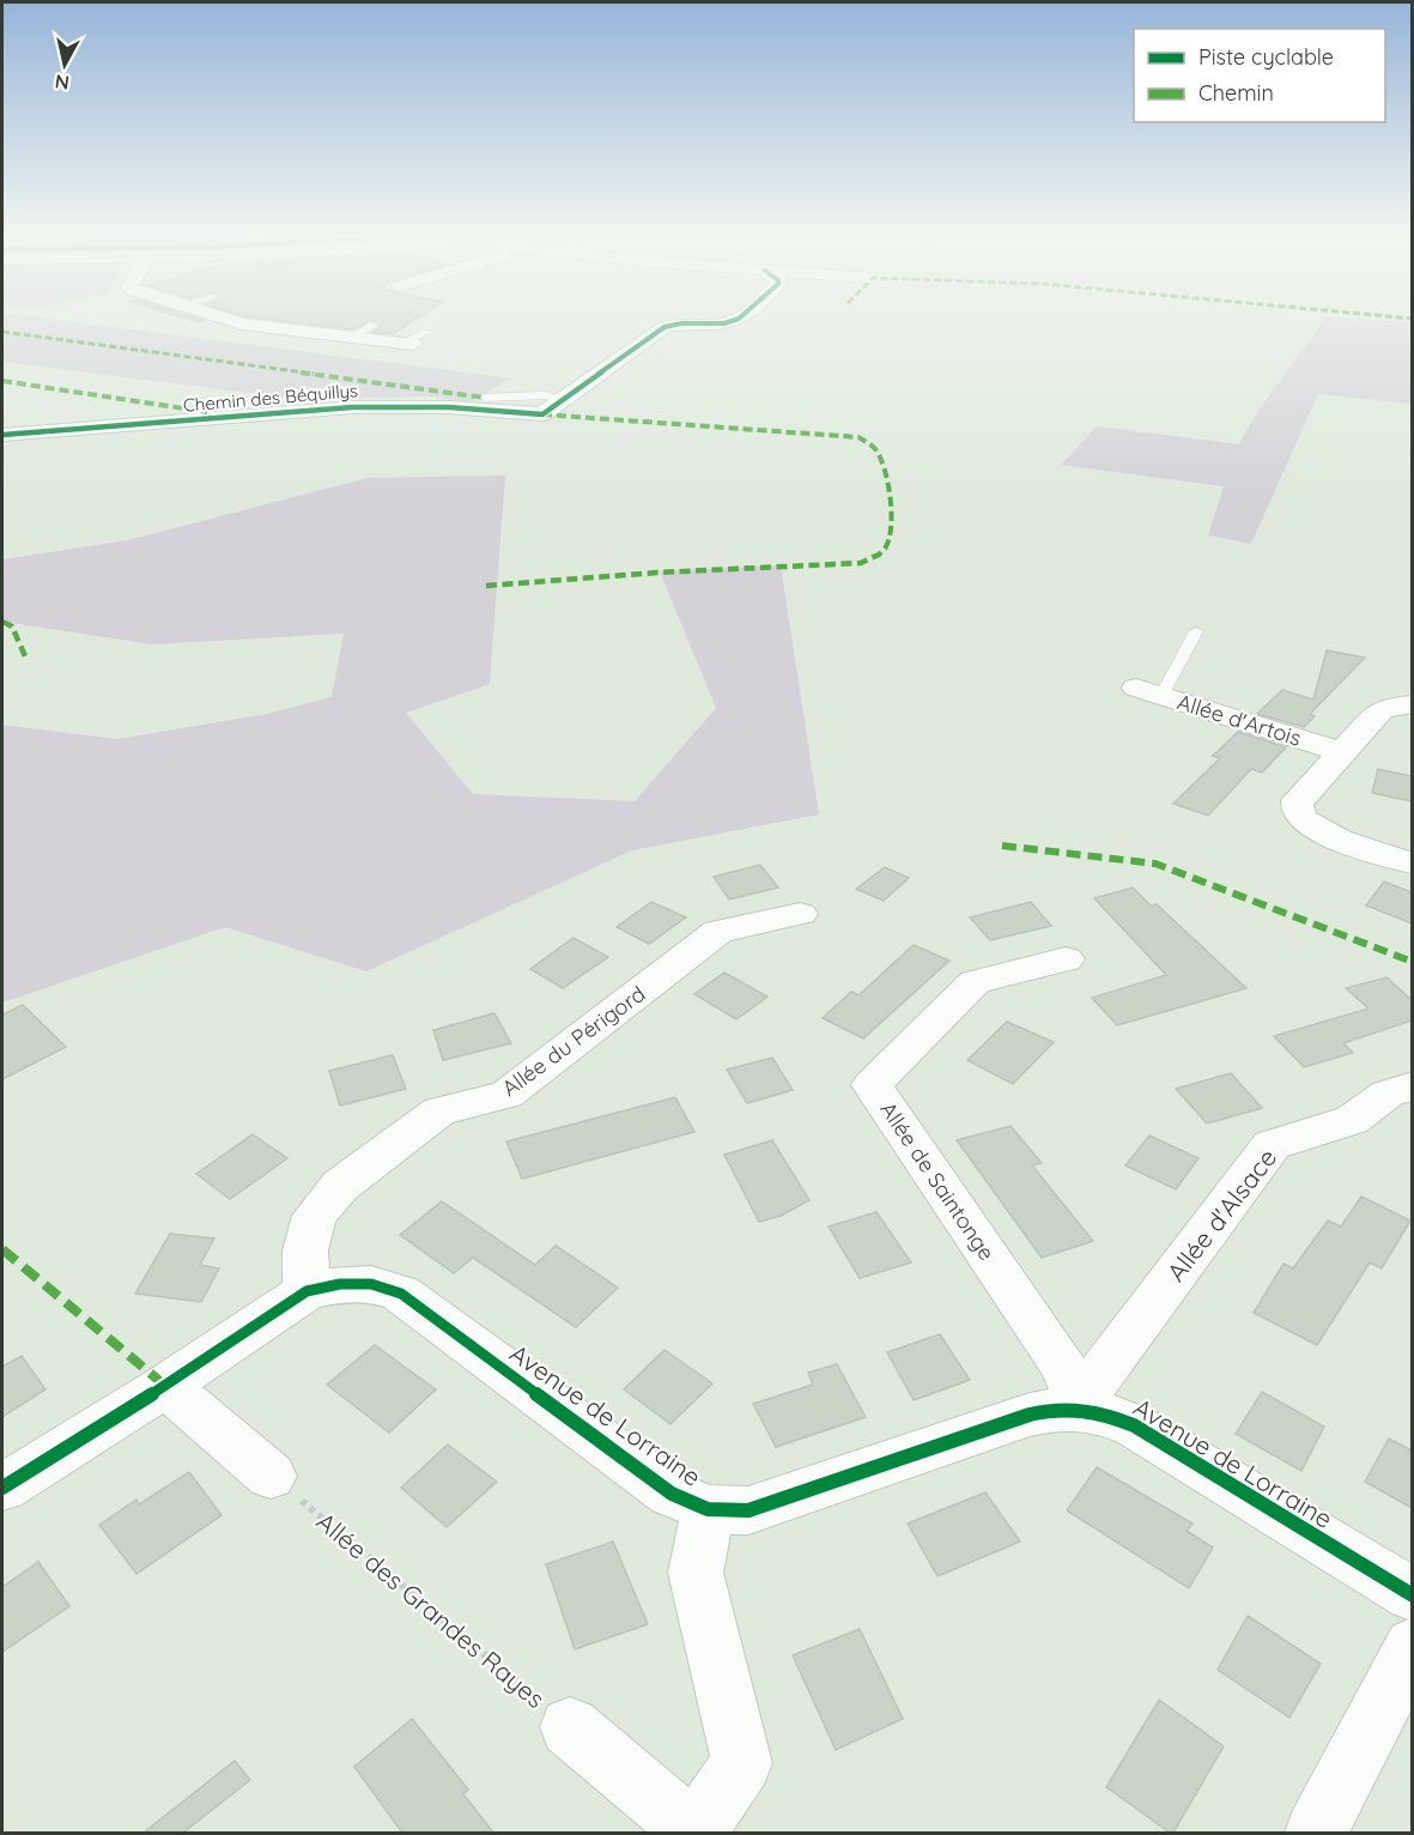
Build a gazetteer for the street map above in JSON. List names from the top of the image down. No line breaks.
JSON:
{"streets":{"street":["Chemin des Béquillys","Allée d'Artois","Allée du Périgord","Allée de Saintonge","Allée d'Alsace","Avenue de Lorraine"],"path":["Allée des Grandes Rayes"]},"crossings":[["Allée du Périgord","Avenue de Lorraine"],["Allée de Saintonge","Allée d'Alsace"],["Allée de Saintonge","Avenue de Lorraine"],["Allée d'Alsace","Avenue de Lorraine"]],"legend":["Piste cyclable","Chemin"],"north":"bottom"}
